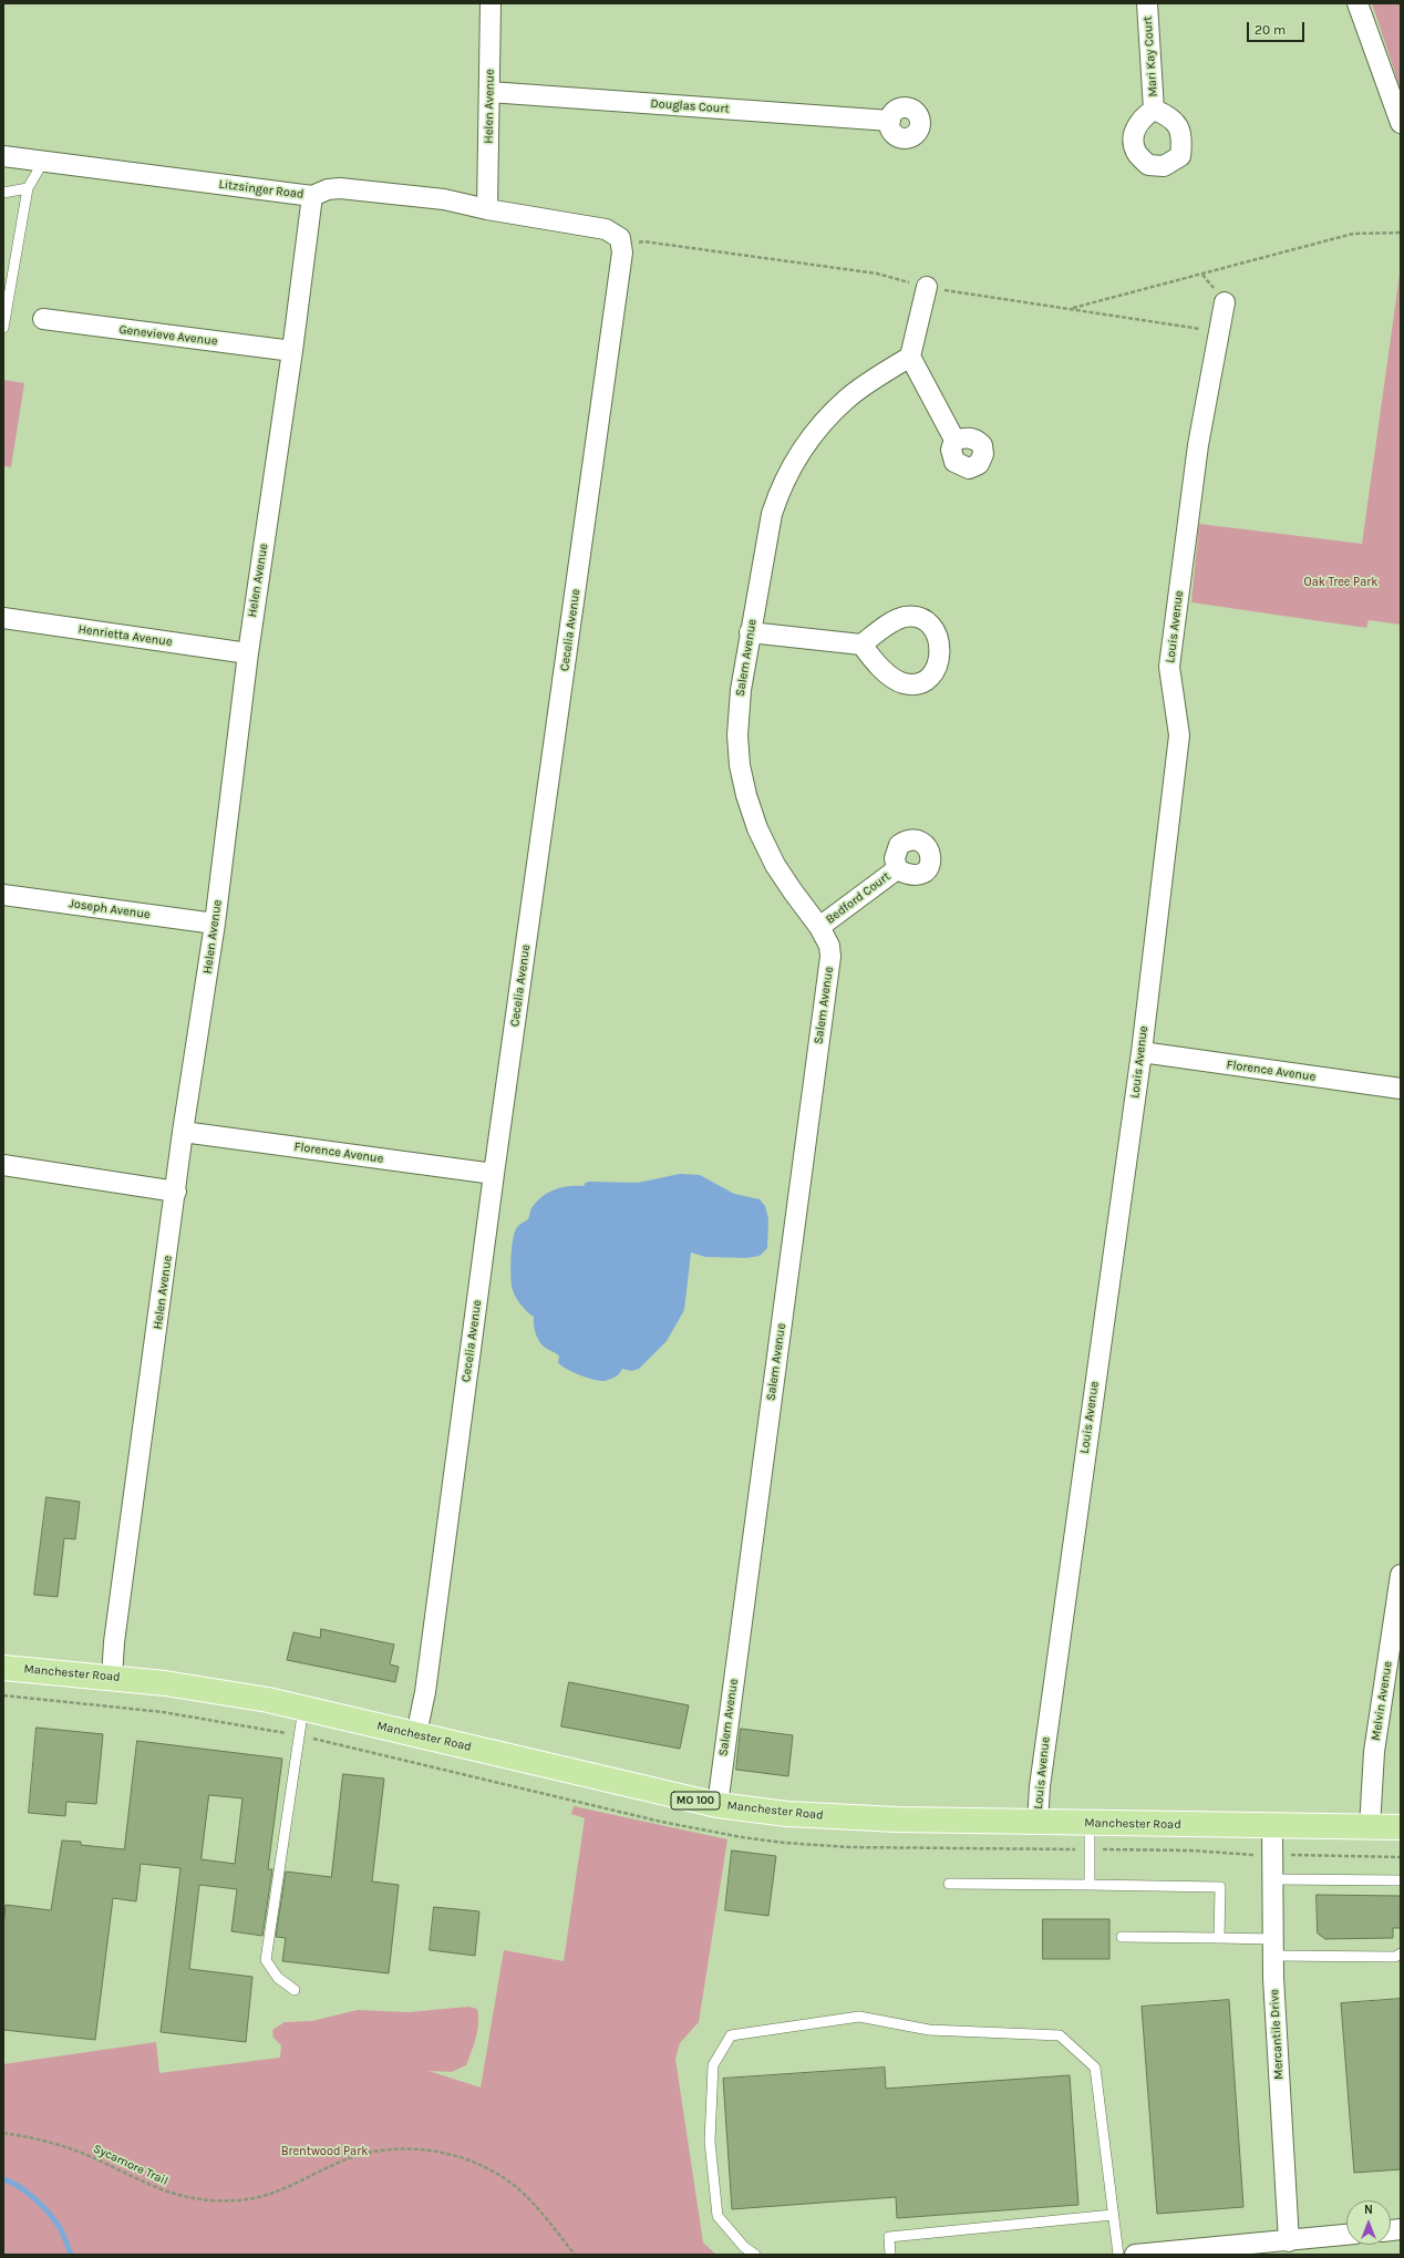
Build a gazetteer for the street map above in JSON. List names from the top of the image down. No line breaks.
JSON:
{"streets":{"main road":["Manchester Road","MO 100"],"street":["Mari Kay Court","Helen Avenue","Douglas Court","Litzsinger Road","Genevieve Avenue","Louis Avenue","Cecelia Avenue","Henrietta Avenue","Salem Avenue","Bedford Court","Joseph Avenue","Florence Avenue","Melvin Avenue","Mercantile Drive"],"path":["Sycamore Trail"]},"crossings":[["Helen Avenue","Douglas Court"],["Helen Avenue","Litzsinger Road"],["Helen Avenue","Genevieve Avenue"],["Helen Avenue","Henrietta Avenue"],["Helen Avenue","Joseph Avenue"],["Helen Avenue","Florence Avenue"],["Helen Avenue","Manchester Road"],["Litzsinger Road","Cecelia Avenue"],["Louis Avenue","Florence Avenue"],["Louis Avenue","Manchester Road"],["Cecelia Avenue","Florence Avenue"],["Cecelia Avenue","Manchester Road"],["Salem Avenue","Bedford Court"],["Salem Avenue","Manchester Road"],["Manchester Road","Melvin Avenue"],["Manchester Road","Mercantile Drive"]],"parks":["Oak Tree Park","Brentwood Park"],"scale_bar":"20 m","north":"top"}
